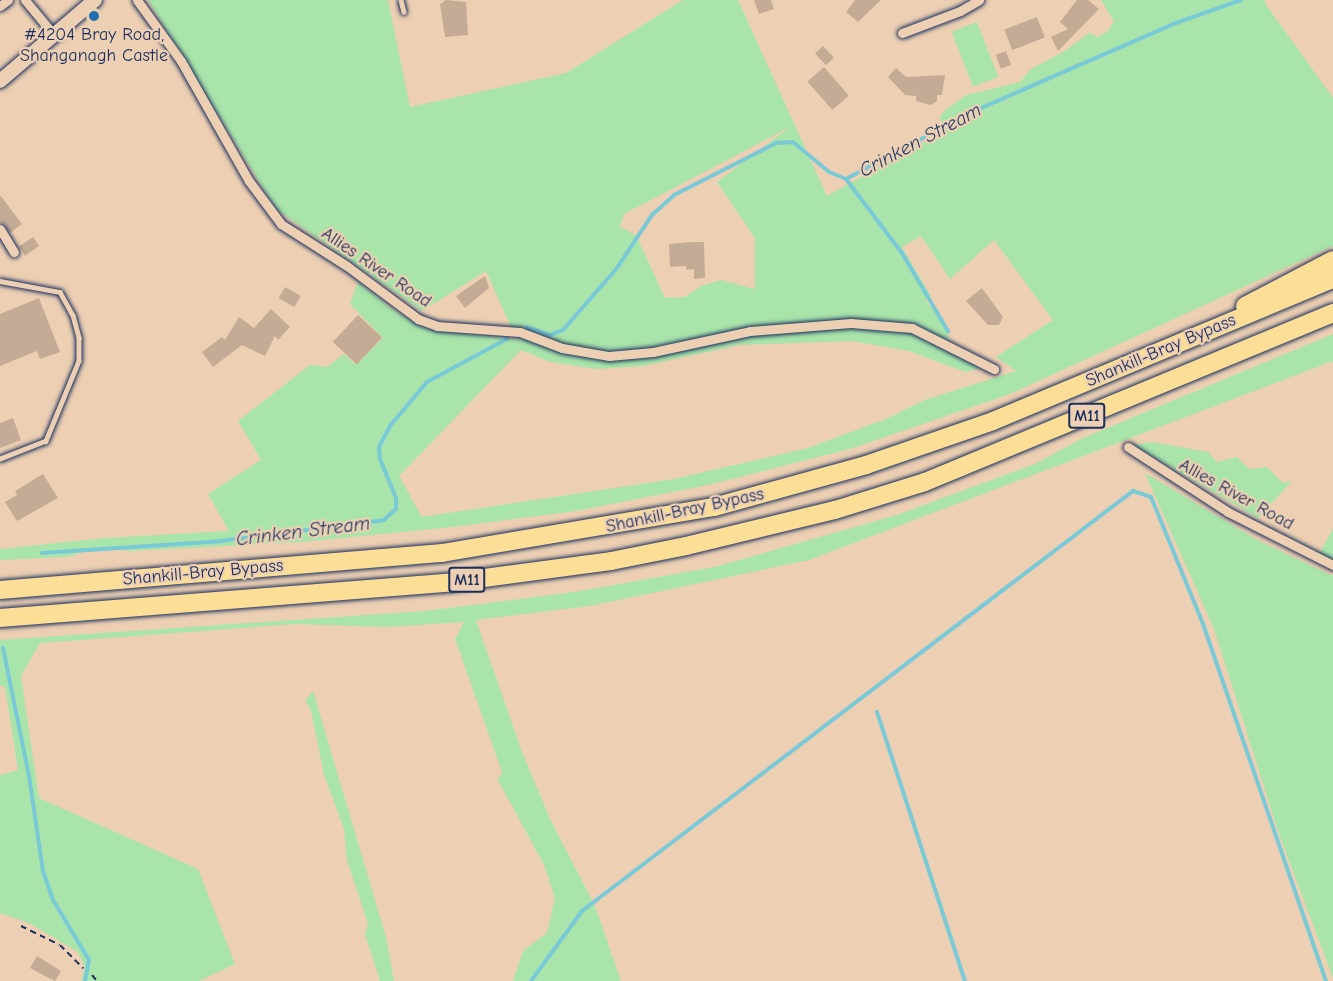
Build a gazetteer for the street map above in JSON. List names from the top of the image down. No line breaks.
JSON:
{"streets":{"highway":["Shankill-Bray Bypass","M11"],"street":["Allies River Road"]},"water":["Crinken Stream"],"places":["#4204 Bray Road, Shanganagh Castle"]}
